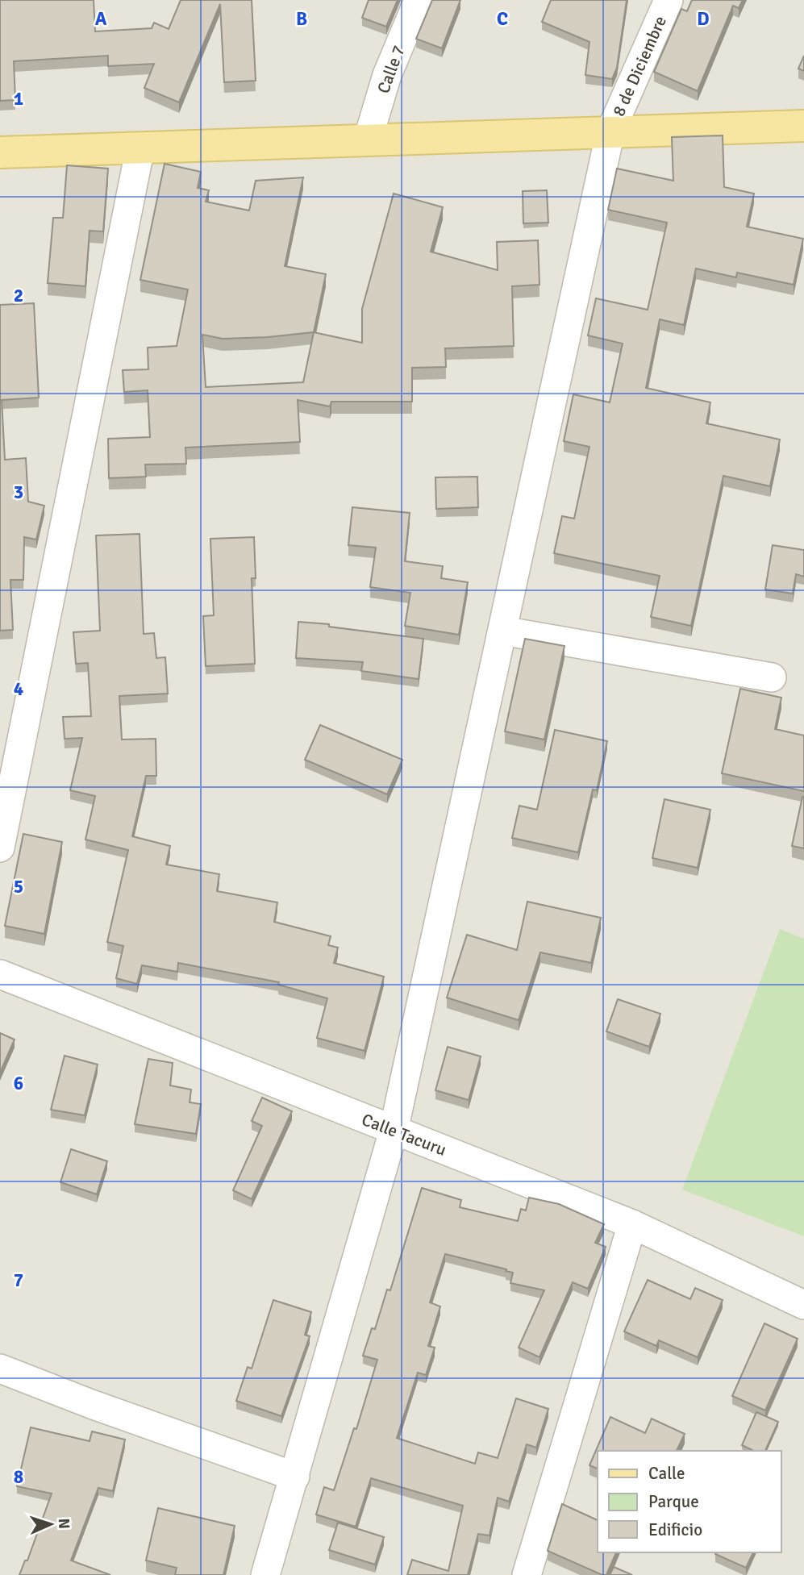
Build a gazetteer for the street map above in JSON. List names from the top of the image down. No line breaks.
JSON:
{"streets":{"street":["8 de Diciembre","Calle 7","Calle Tacuru"]},"crossings":[["8 de Diciembre","Calle Tacuru"]],"legend":["Calle","Parque","Edificio"],"north":"right","grid":{"columns":["A","B","C","D"],"rows":["1","2","3","4","5","6","7","8"]}}
